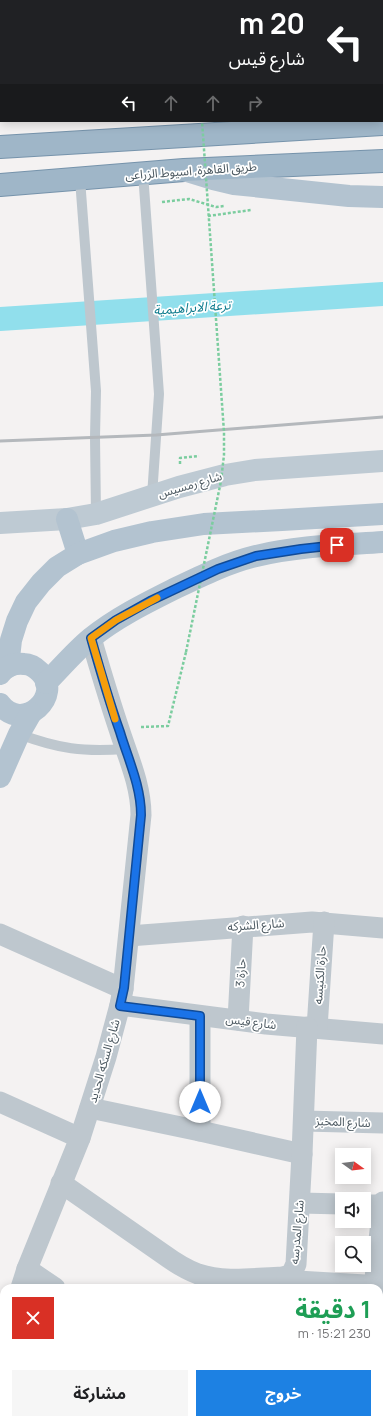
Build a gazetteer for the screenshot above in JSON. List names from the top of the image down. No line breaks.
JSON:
{"streets":{"highway":["طريق القاهرة, اسيوط الزراعى"],"main road":["شارع رمسيس"],"street":["شارع الشركه","حارة 3","حارة الكنيسه","شارع قيس","شارع السكه الحديد","شارع المخبز","شارع المدرسه"]},"crossings":[["شارع الشركه","حارة 3"],["شارع الشركه","حارة الكنيسه"],["شارع الشركه","شارع السكه الحديد"],["حارة 3","شارع قيس"],["حارة الكنيسه","شارع قيس"],["حارة الكنيسه","شارع المدرسه"],["شارع قيس","شارع السكه الحديد"],["شارع قيس","شارع المدرسه"],["شارع السكه الحديد","شارع المدرسه"],["شارع المخبز","شارع المدرسه"]],"water":["ترعة الابراهيمية"],"north":"right","page":{"turn":["20 m","شارع قيس"],"heading":["1 دقيقة","230 m · 15:21"],"buttons":["خروج","مشاركة"]}}
